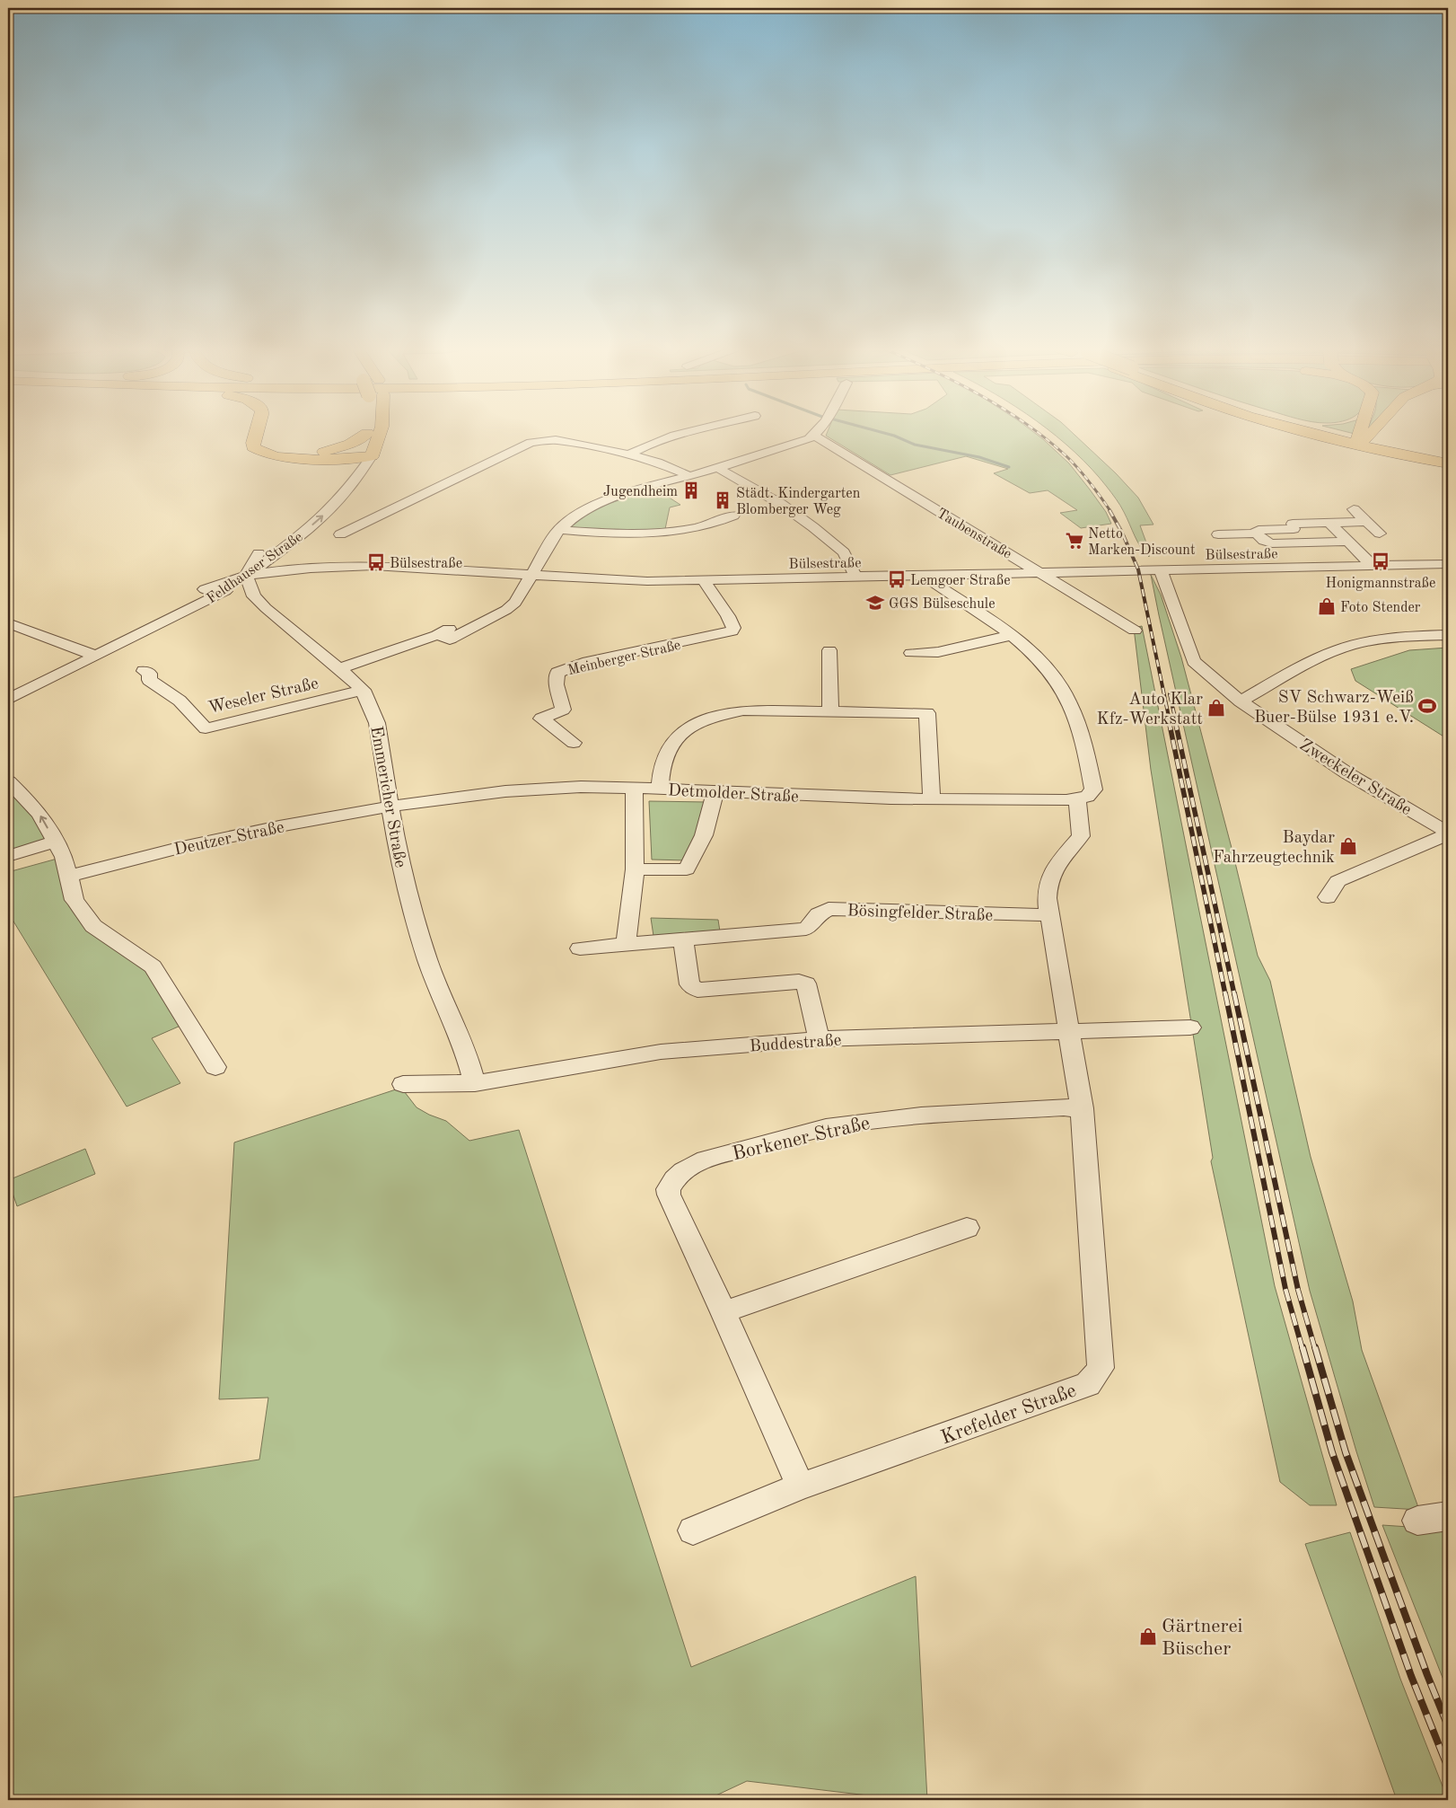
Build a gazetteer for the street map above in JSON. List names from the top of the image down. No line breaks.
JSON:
{"streets":{"main road":["Feldhauser Straße"],"street":["Taubenstraße","Bülsestraße","Meinberger Straße","Weseler Straße","Zweckeler Straße","Detmolder Straße","Emmericher Straße","Deutzer Straße","Bösingfelder Straße","Buddestraße","Borkener Straße","Krefelder Straße"]},"crossings":[["Taubenstraße","Bülsestraße"],["Bülsestraße","Feldhauser Straße"],["Bülsestraße","Meinberger Straße"],["Bülsestraße","Zweckeler Straße"],["Bülsestraße","Emmericher Straße"],["Feldhauser Straße","Emmericher Straße"],["Weseler Straße","Emmericher Straße"],["Detmolder Straße","Emmericher Straße"],["Detmolder Straße","Deutzer Straße"],["Emmericher Straße","Deutzer Straße"],["Emmericher Straße","Buddestraße"],["Buddestraße","Krefelder Straße"],["Borkener Straße","Krefelder Straße"]],"places":{"building":["Jugendheim","Städt. Kindergarten Blomberger Weg"],"supermarket":["Netto Marken-Discount"],"bus stop":["Honigmannstraße","Bülsestraße","Lemgoer Straße"],"school or university":["GGS Bülseschule"],"shop":["Foto Stender","Auto Klar Kfz-Werkstatt","Baydar Fahrzeugtechnik","Gärtnerei Büscher"],"sports":["SV Schwarz-Weiß Buer-Bülse 1931 e.V."]}}
